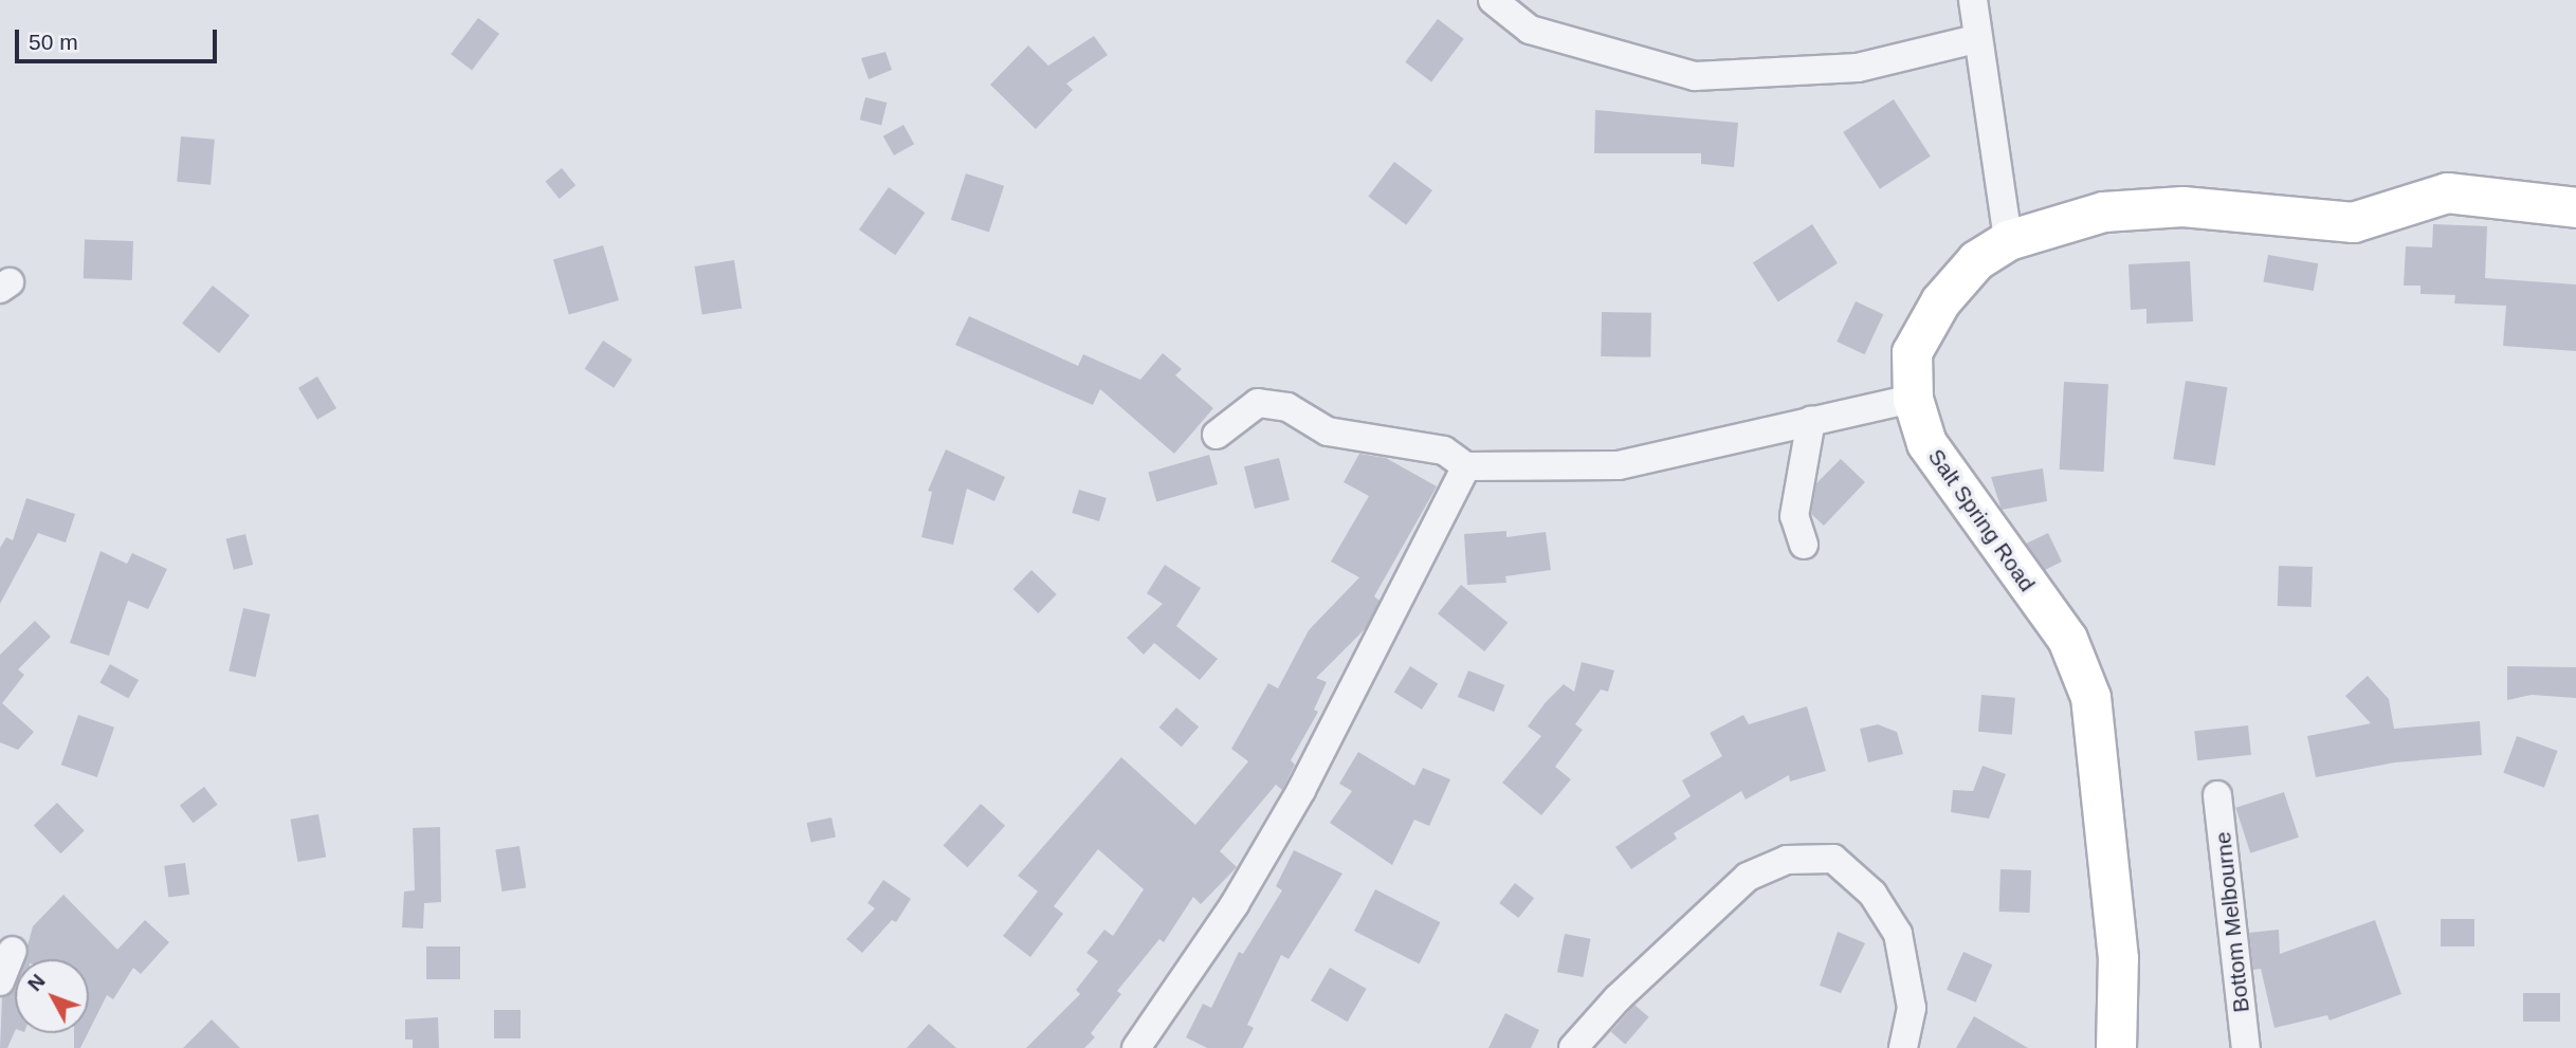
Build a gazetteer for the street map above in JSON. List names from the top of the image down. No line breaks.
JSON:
{"streets":{"street":["Salt Spring Road","Bottom Melbourne"]},"scale_bar":"50 m","north":"top left"}
